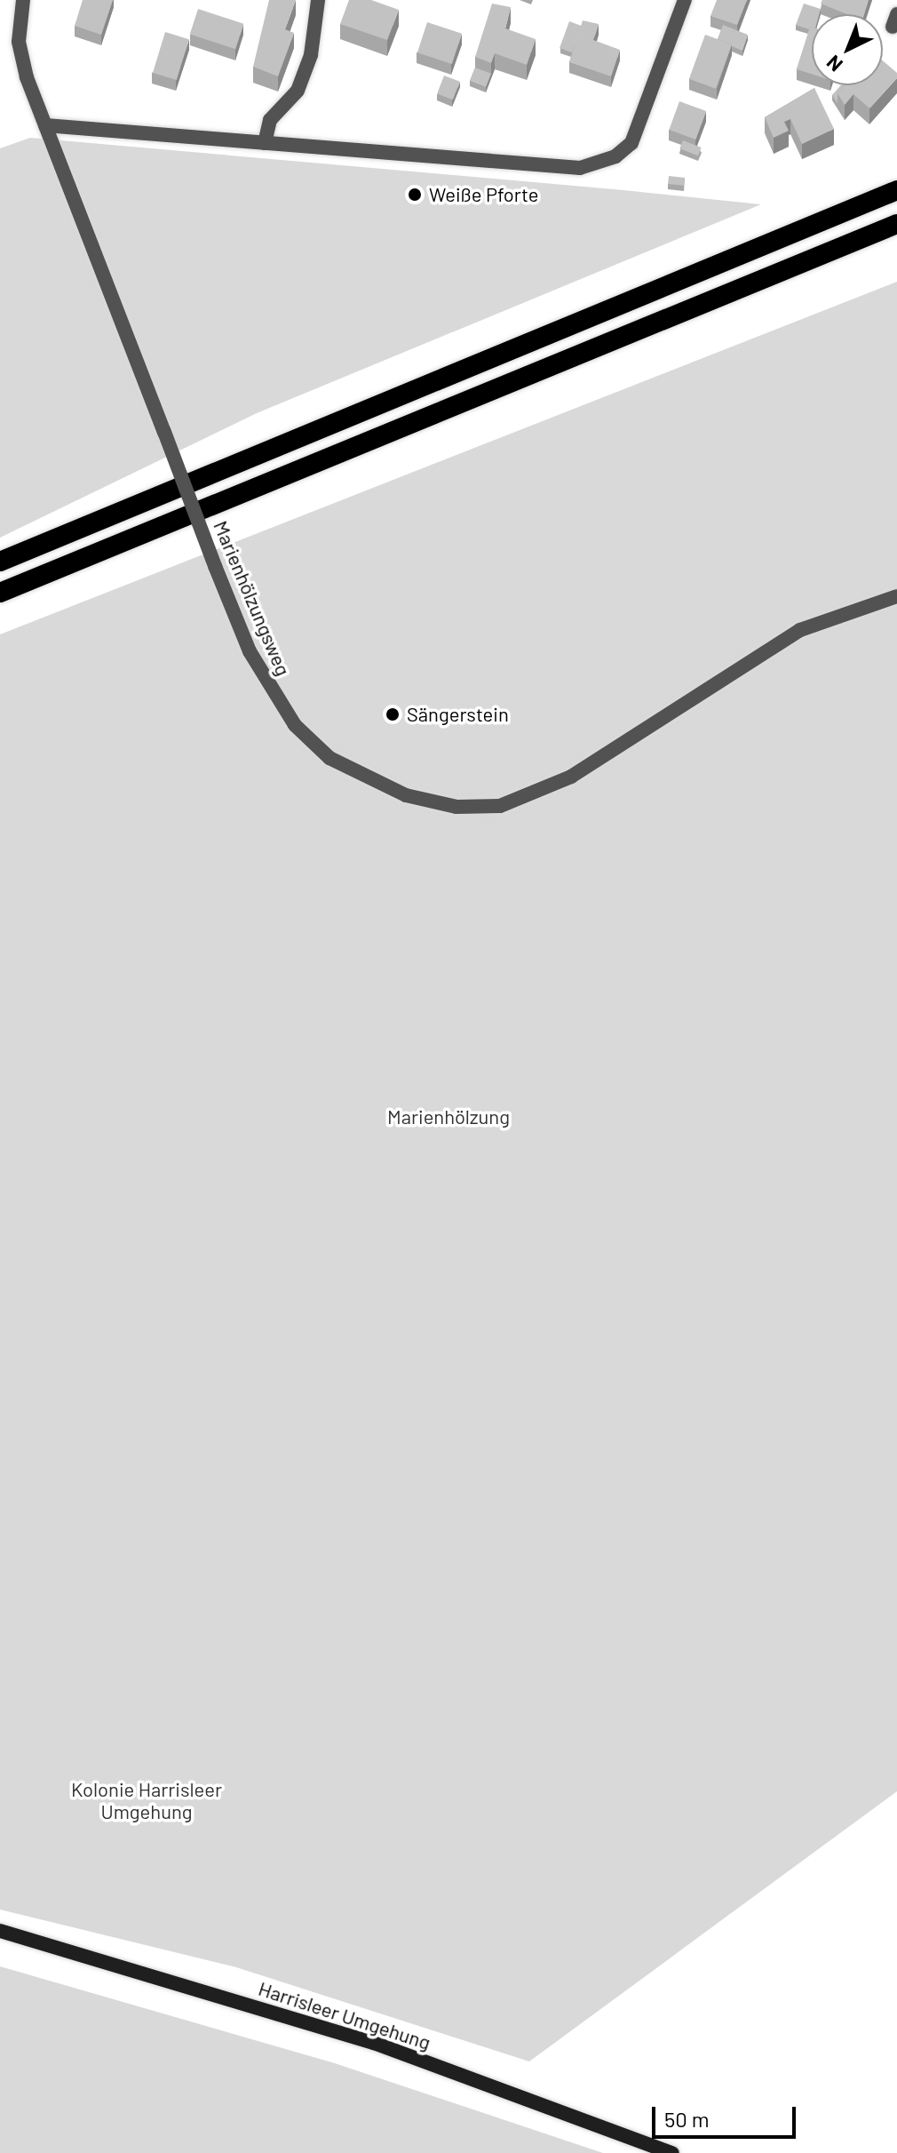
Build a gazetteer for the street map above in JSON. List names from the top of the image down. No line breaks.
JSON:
{"streets":{"main road":["Harrisleer Umgehung"],"street":["Marienhölzungsweg"]},"parks":["Marienhölzung","Kolonie Harrisleer Umgehung"],"places":["Weiße Pforte","Sängerstein"],"scale_bar":"50 m","north":"bottom left"}
